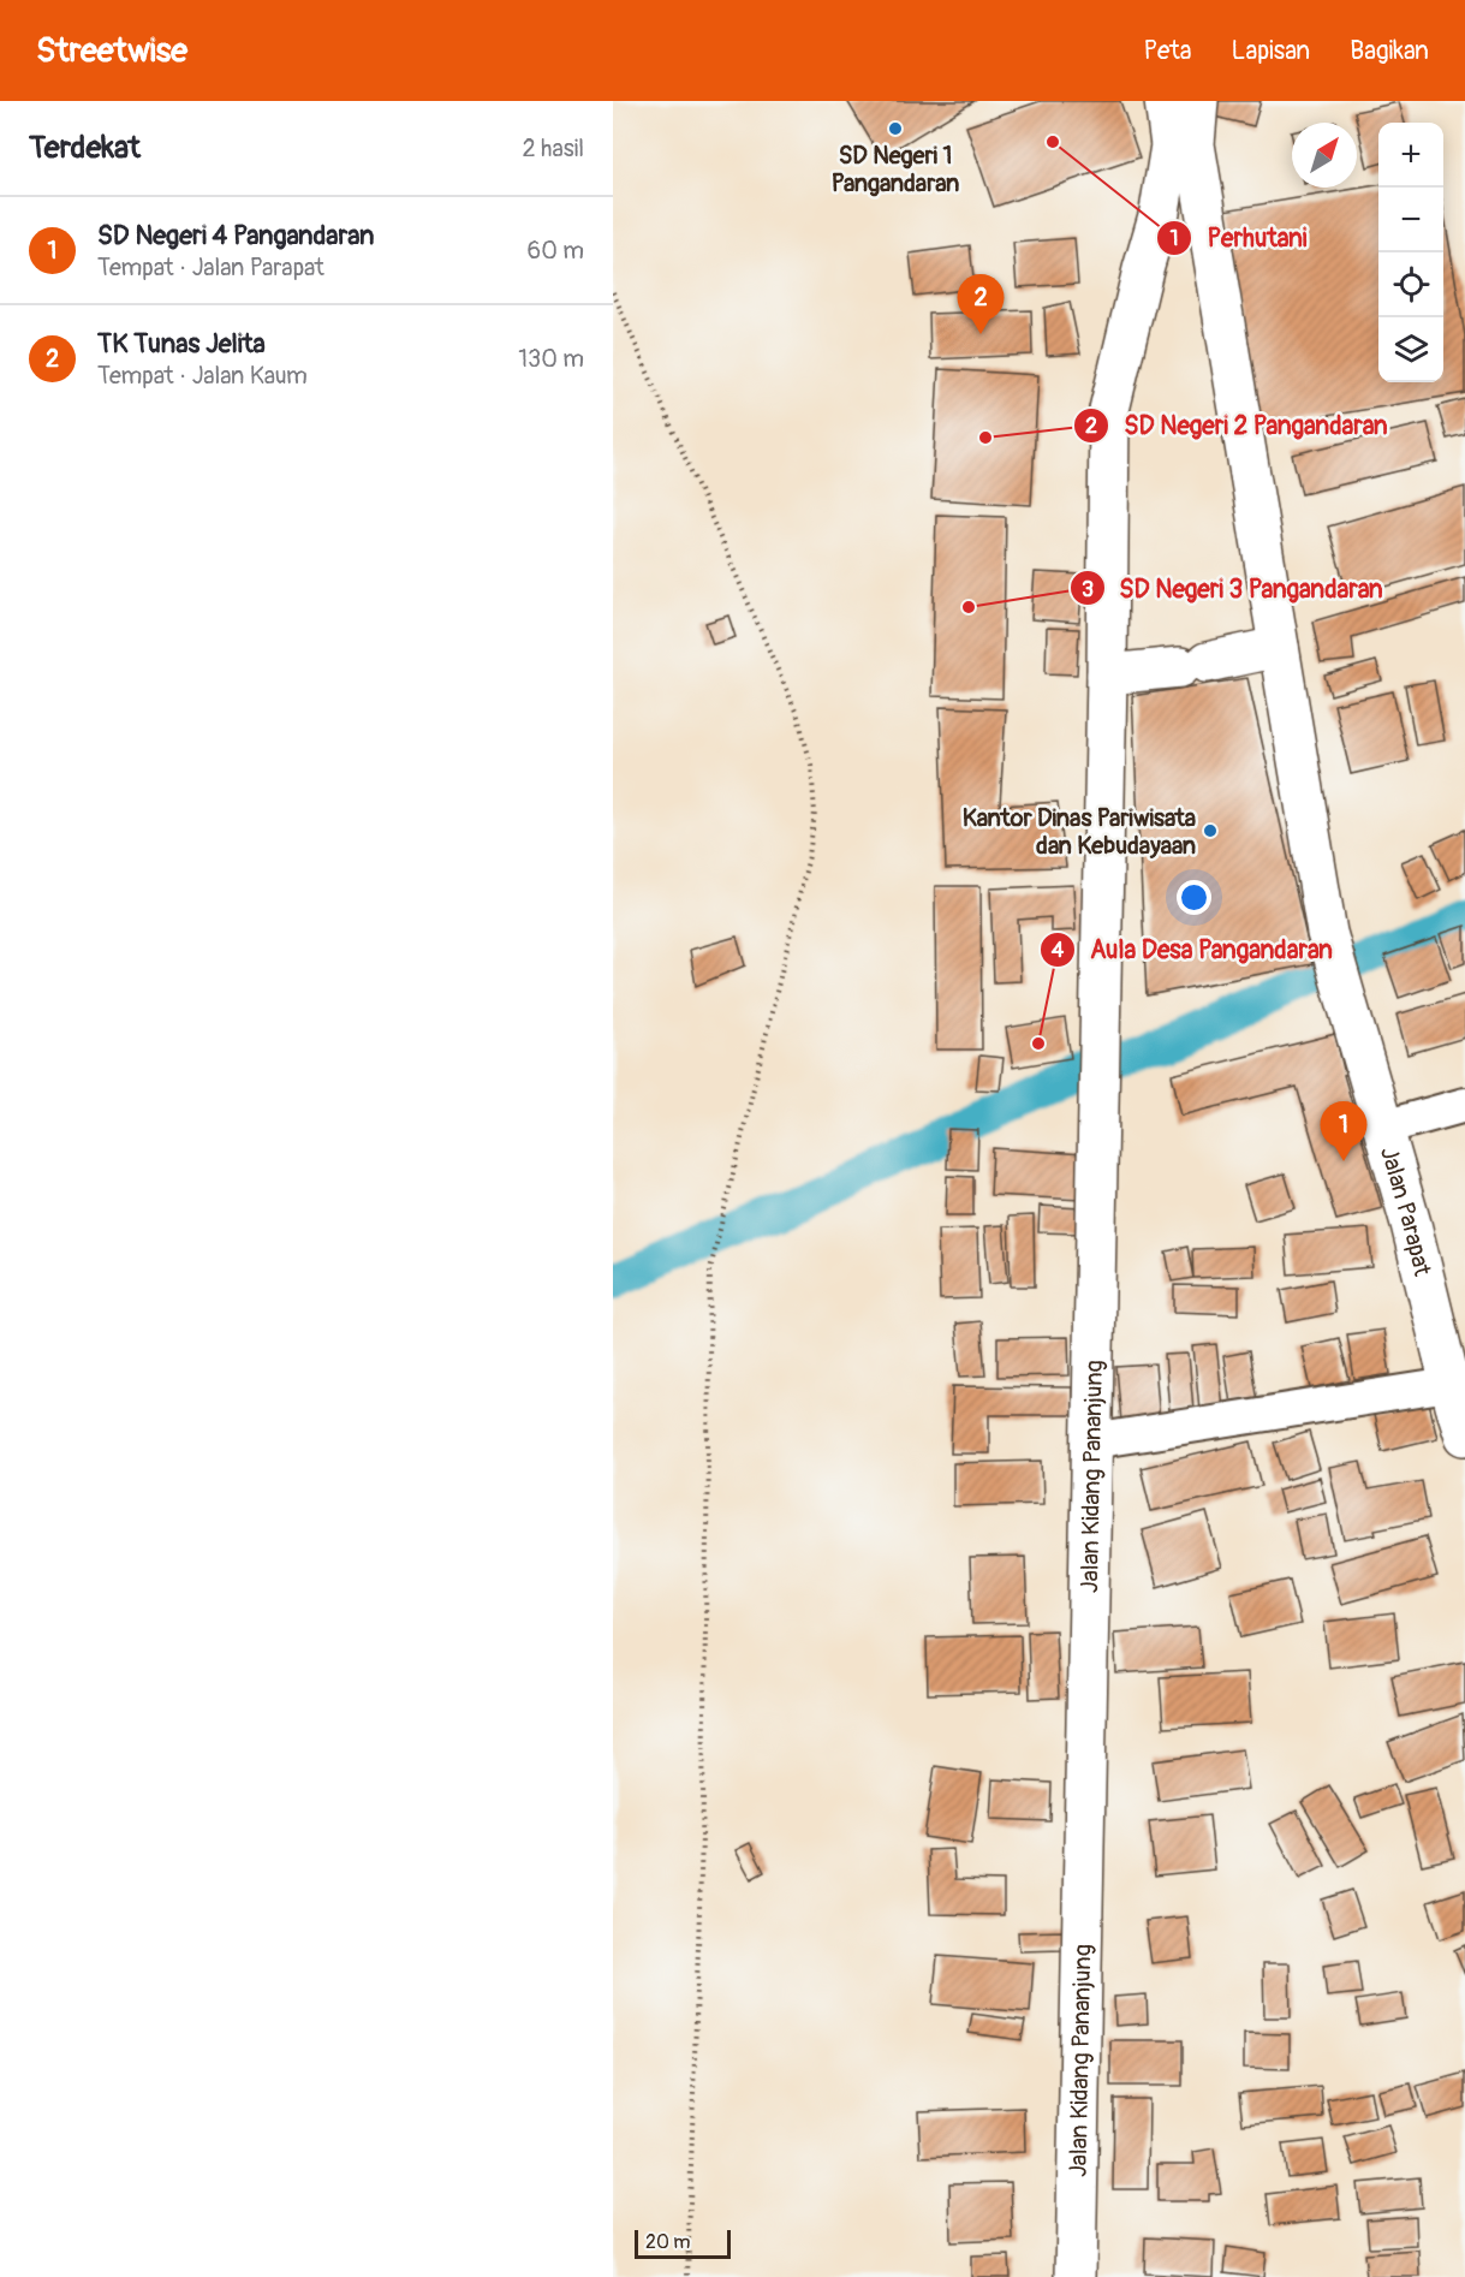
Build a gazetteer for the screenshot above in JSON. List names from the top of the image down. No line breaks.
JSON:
{"streets":{"street":["Jalan Parapat","Jalan Kidang Pananjung"]},"places":["SD Negeri 1 Pangandaran","Perhutani","SD Negeri 2 Pangandaran","SD Negeri 3 Pangandaran","Kantor Dinas Pariwisata dan Kebudayaan","Aula Desa Pangandaran"],"scale_bar":"20 m","north":"top right","page":{"header":"Streetwise","nav":["Peta","Lapisan","Bagikan"],"heading":["Terdekat","2 hasil"],"map_buttons":["+","−"],"list":[{"mark":"1","name":"SD Negeri 4 Pangandaran","note":"Tempat · Jalan Parapat","value":"60 m"},{"mark":"2","name":"TK Tunas Jelita","note":"Tempat · Jalan Kaum","value":"130 m"}],"pins":["2","1"],"scale":"20 m"}}
